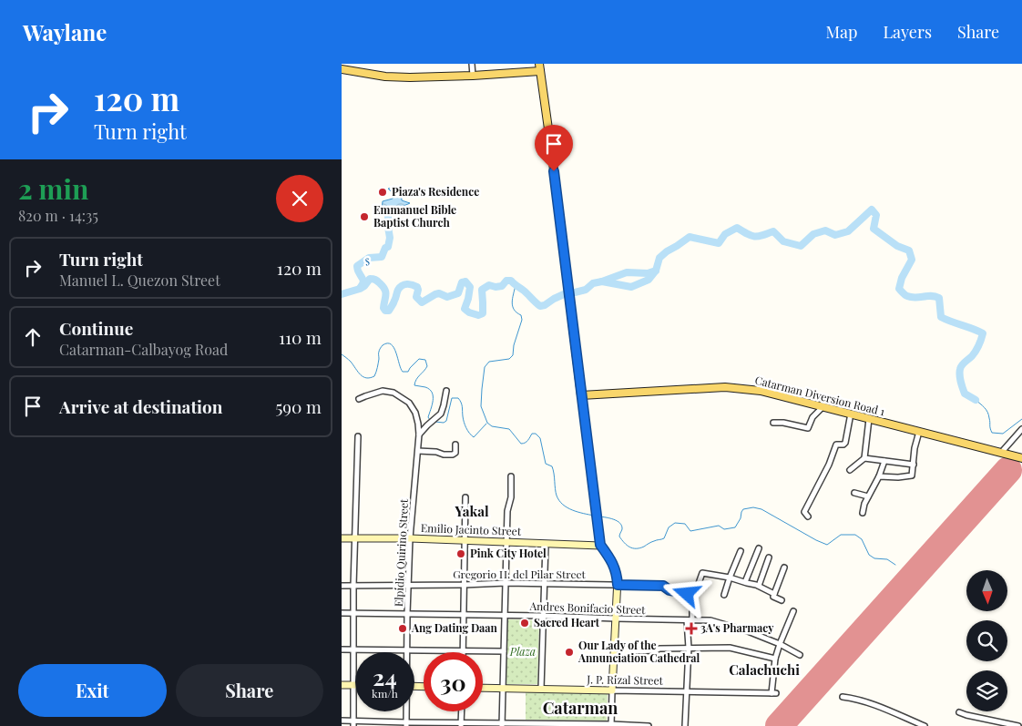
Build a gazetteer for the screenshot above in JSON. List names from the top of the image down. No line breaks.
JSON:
{"streets":{"main road":["Catarman Diversion Road 1","Emilio Jacinto Street","J. P. Rizal Street"],"street":["Elpidio Quirino Street","Gregorio H. del Pilar Street","Andres Bonifacio Street"]},"crossings":[["Emilio Jacinto Street","Elpidio Quirino Street"],["Elpidio Quirino Street","Gregorio H. del Pilar Street"],["Elpidio Quirino Street","Andres Bonifacio Street"]],"districts":["Yakal","Calachuchi","Catarman"],"water":["s"],"parks":["Plaza"],"places":{"other":["Piaza's Residence","Emmanuel Bible Baptist Church","Pink City Hotel","Sacred Heart","Ang Dating Daan","Our Lady of the Annunciation Cathedral"],"health":["3A's Pharmacy"]},"north":"bottom","page":{"header":"Waylane","nav":["Map","Layers","Share"],"turn":["120 m","Turn right"],"heading":["2 min","820 m · 14:35"],"list":[{"name":"Turn right","note":"Manuel L. Quezon Street","value":"120 m"},{"name":"Continue","note":"Catarman-Calbayog Road","value":"110 m"},{"name":"Arrive at destination","value":"590 m"}],"speed":"24 km/h","limit":"30","buttons":["Exit","Share"]}}
